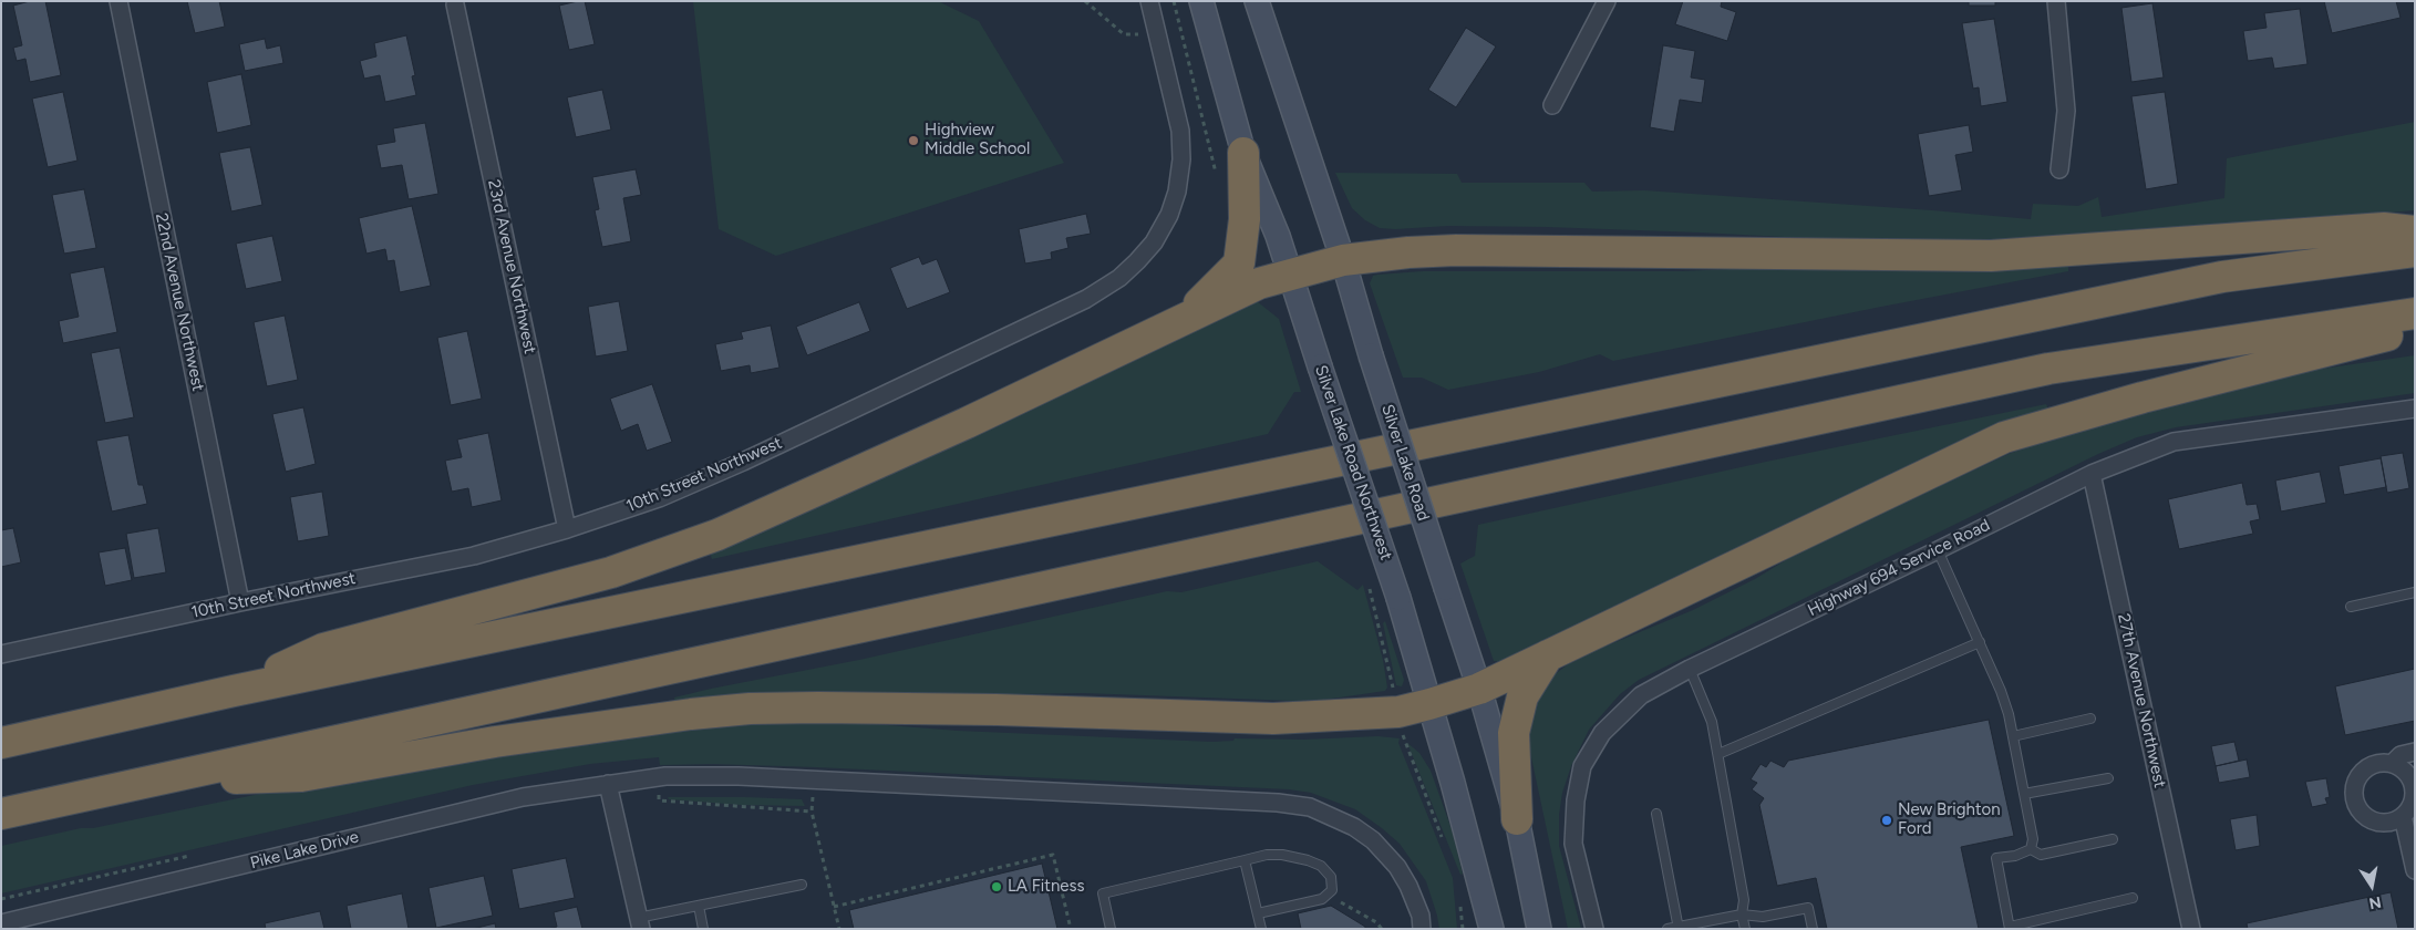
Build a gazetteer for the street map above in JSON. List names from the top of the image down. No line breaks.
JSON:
{"streets":{"main road":["Silver Lake Road Northwest","Silver Lake Road"],"street":["23rd Avenue Northwest","22nd Avenue Northwest","10th Street Northwest","Highway 694 Service Road","27th Avenue Northwest","Pike Lake Drive"]},"crossings":[["23rd Avenue Northwest","10th Street Northwest"],["22nd Avenue Northwest","10th Street Northwest"],["Highway 694 Service Road","27th Avenue Northwest"]],"places":["Highview Middle School","New Brighton Ford","LA Fitness"],"north":"bottom"}
